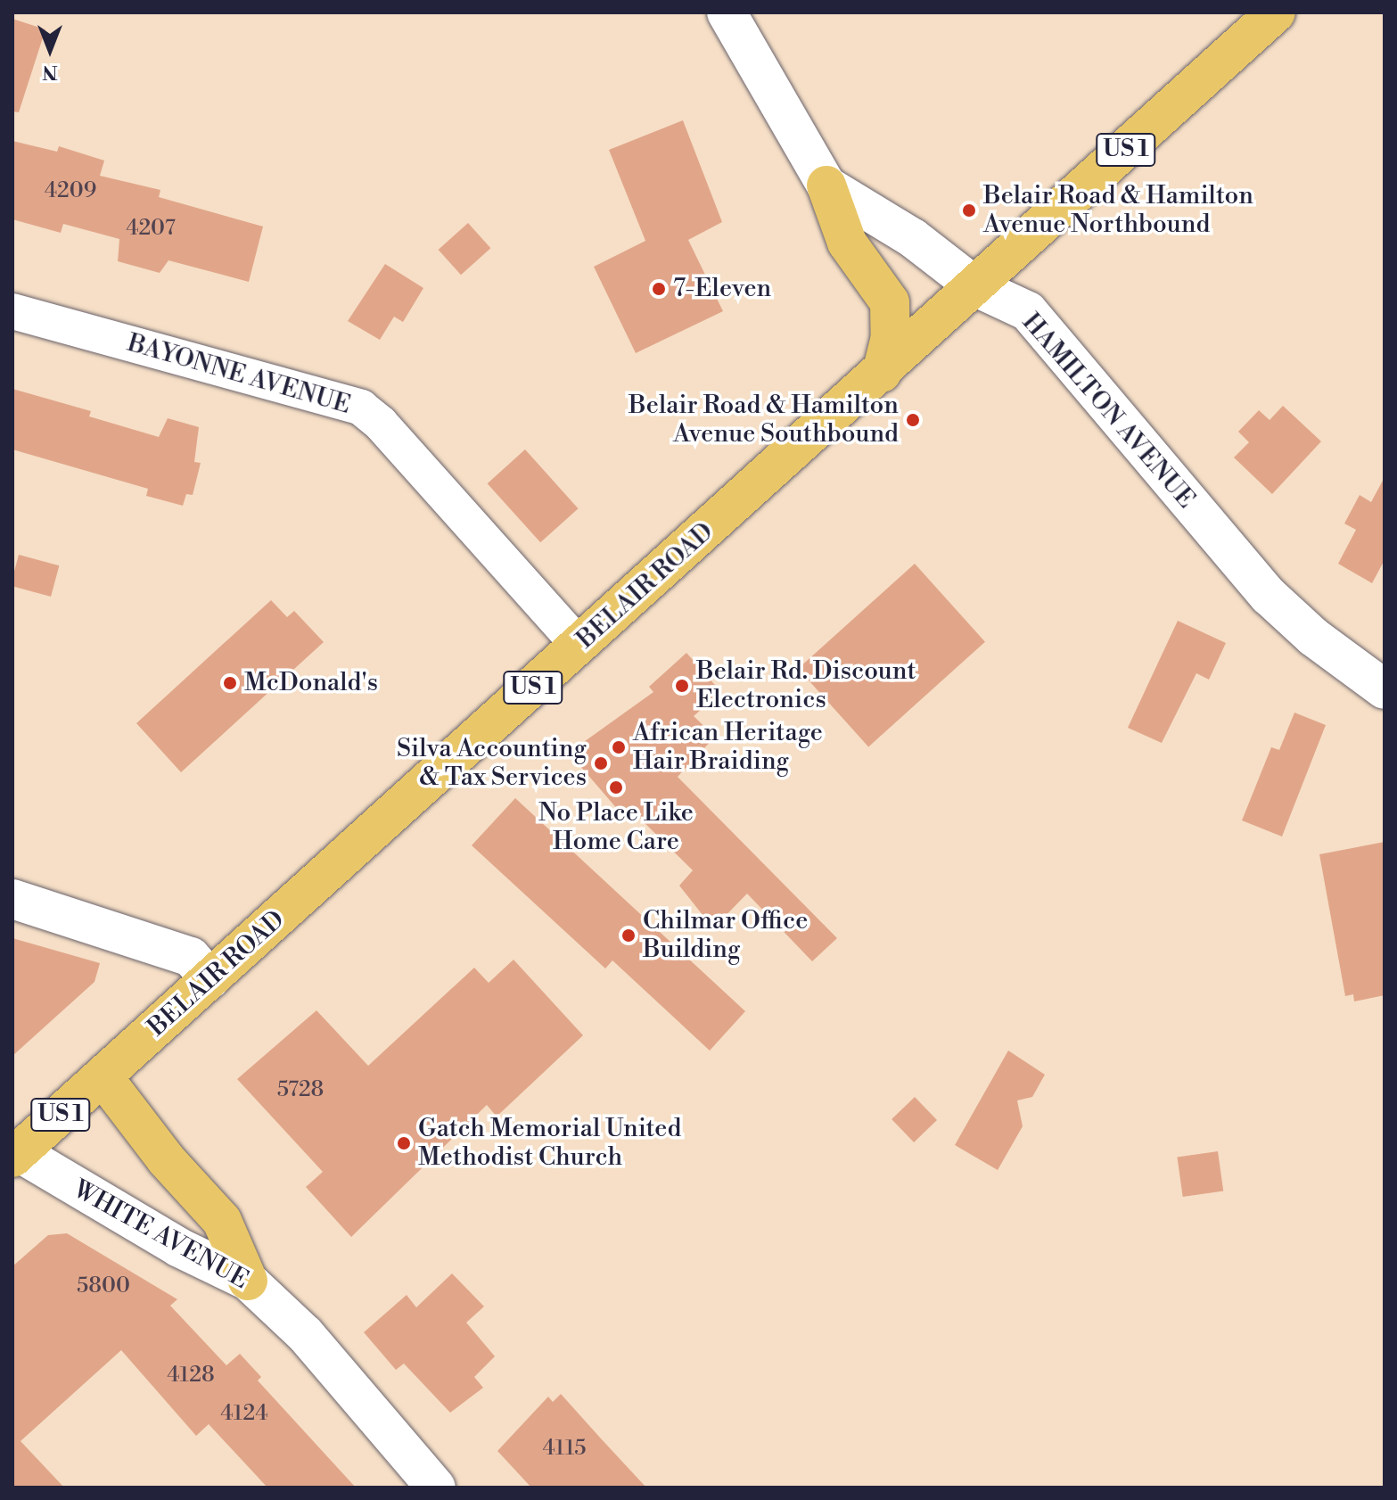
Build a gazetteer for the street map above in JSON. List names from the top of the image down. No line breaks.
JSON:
{"streets":{"main road":["US 1","BELAIR ROAD"],"street":["BAYONNE AVENUE","HAMILTON AVENUE","WHITE AVENUE"]},"crossings":[["BAYONNE AVENUE","BELAIR ROAD"],["HAMILTON AVENUE","BELAIR ROAD"],["BELAIR ROAD","WHITE AVENUE"]],"places":["Belair Road & Hamilton Avenue Northbound","7-Eleven","Belair Road & Hamilton Avenue Southbound","McDonald's","Belair Rd. Discount Electronics","African Heritage Hair Braiding","Silva Accounting & Tax Services","No Place Like Home Care","Chilmar Office Building","Gatch Memorial United Methodist Church"],"house_numbers":["4209","4207","5728","5800","4128","4124","4115"],"north":"bottom"}
